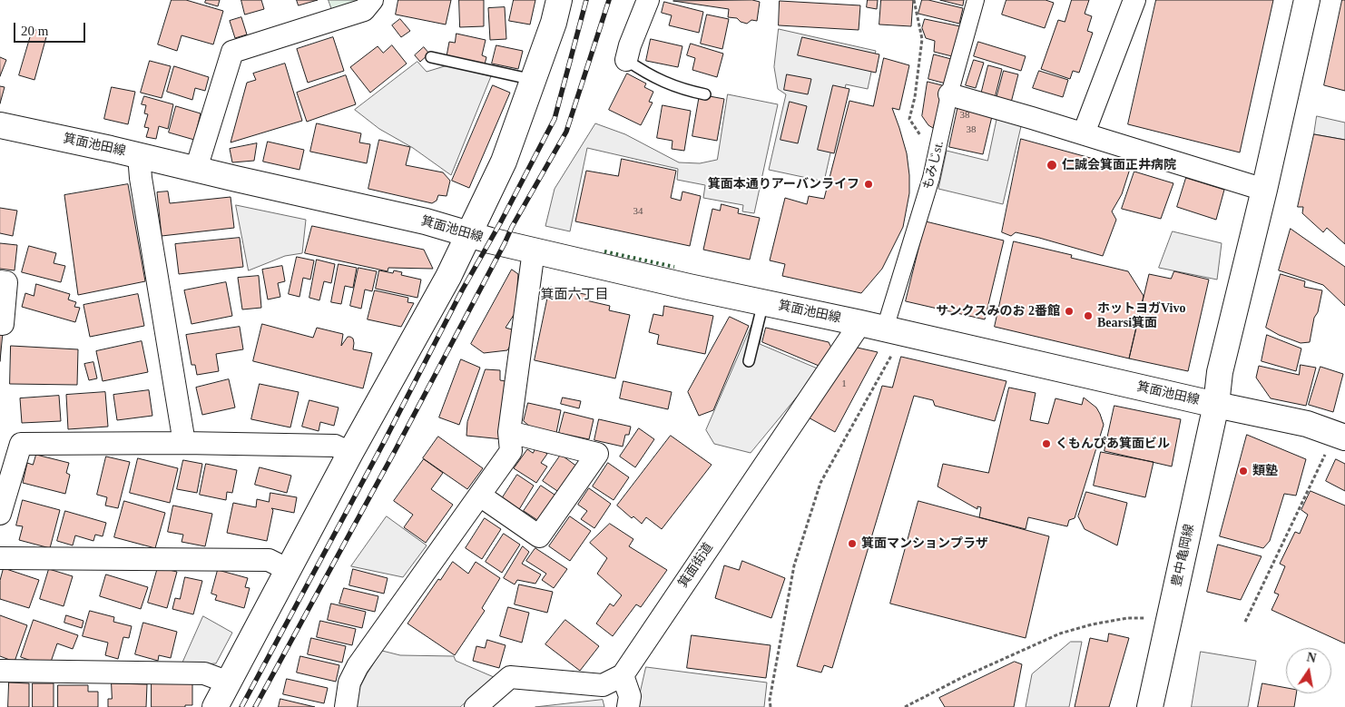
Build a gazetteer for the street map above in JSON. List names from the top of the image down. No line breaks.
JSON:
{"streets":{"main road":["箕面池田線","豊中亀岡線"],"street":["もみじst.","箕面街道"]},"crossings":[["箕面池田線","もみじst."],["箕面池田線","豊中亀岡線"],["箕面池田線","箕面街道"]],"districts":["箕面六丁目"],"places":["仁誠会箕面正井病院","箕面本通りアーバンライフ","サンクスみのお 2番館","ホットヨガVivo Bearsi箕面","くもんぴあ箕面ビル","類塾","箕面マンションプラザ"],"house_numbers":["38","38","34","1"],"scale_bar":"20 m","north":"top"}
